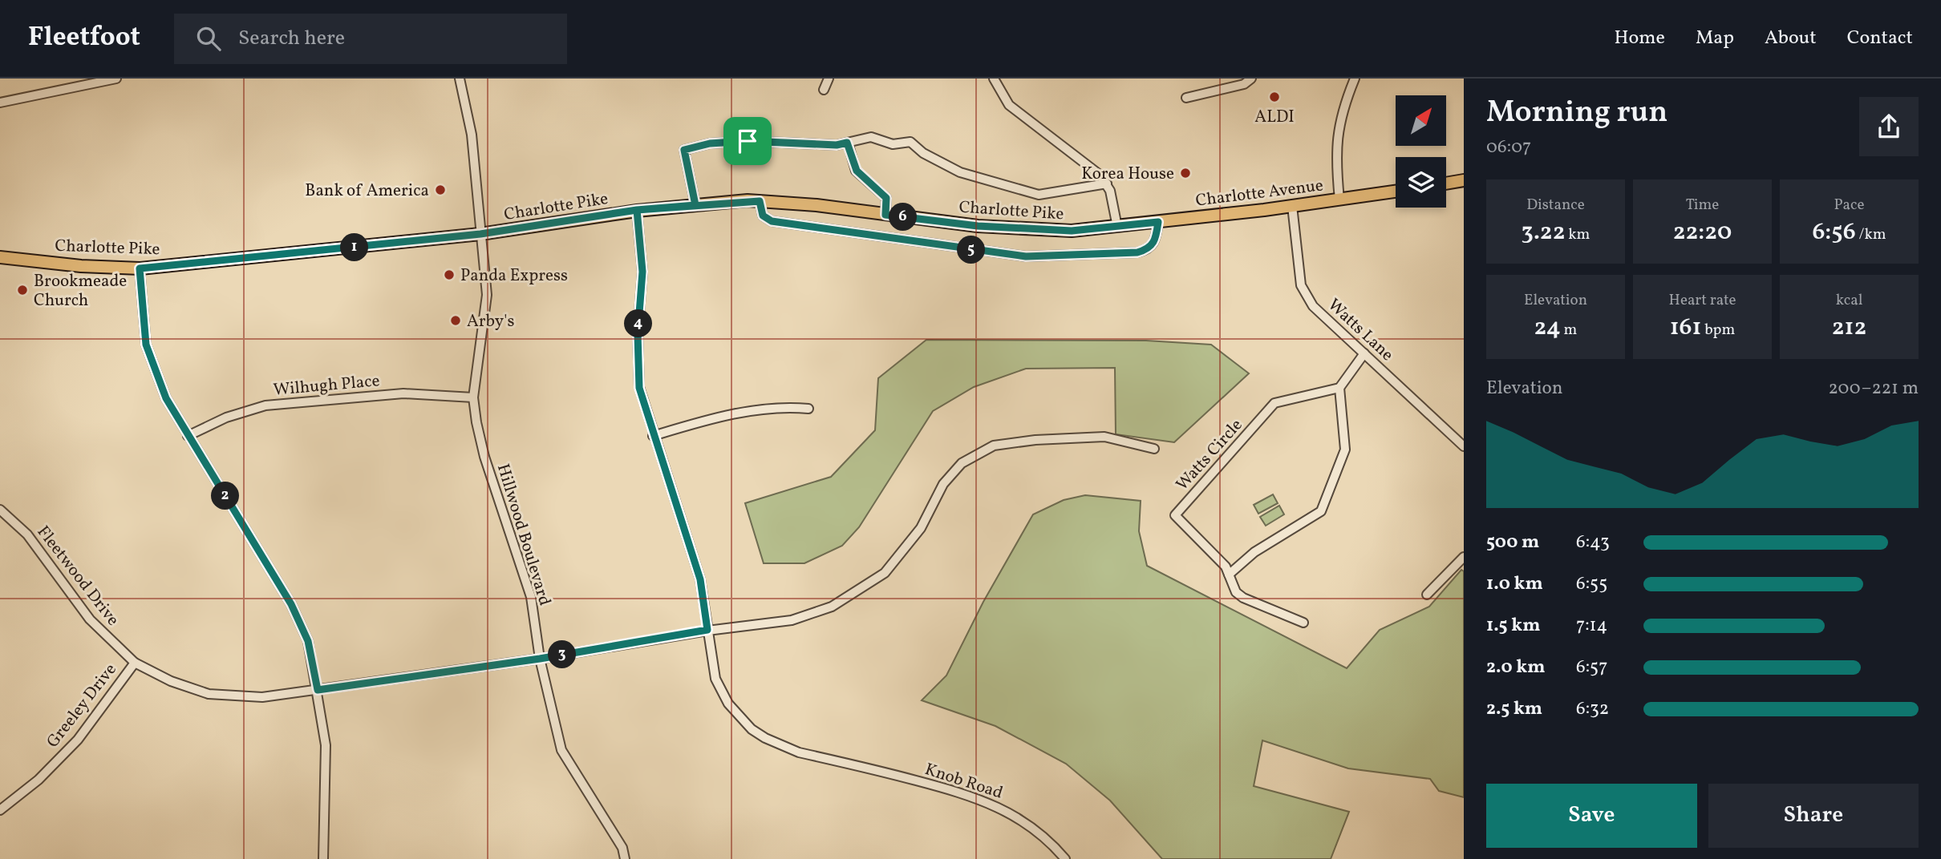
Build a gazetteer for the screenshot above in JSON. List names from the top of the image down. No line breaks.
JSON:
{"streets":{"main road":["Charlotte Avenue","Charlotte Pike"],"street":["Watts Lane","Wilhugh Place","Watts Circle","Hillwood Boulevard","Fleetwood Drive","Greeley Drive","Knob Road"]},"crossings":[["Charlotte Avenue","Charlotte Pike"],["Charlotte Avenue","Watts Lane"],["Charlotte Pike","Hillwood Boulevard"],["Charlotte Pike","Knob Road"],["Wilhugh Place","Hillwood Boulevard"],["Hillwood Boulevard","Fleetwood Drive"],["Fleetwood Drive","Greeley Drive"],["Fleetwood Drive","Knob Road"]],"places":["ALDI","Korea House","Bank of America","Panda Express","Brookmeade Church","Arby's"],"north":"top right","page":{"header":"Fleetfoot","search":"Search here","nav":["Home","Map","About","Contact"],"heading":["Morning run","06:07"],"stats":[["Distance","3.22 km"],["Time","22:20"],["Pace","6:56 /km"],["Elevation","24 m"],["Heart rate","161 bpm"],["kcal","212"]],"pins":["6","1","5","4","2","3"],"chart":["Elevation","200–221 m"],"list":[{"name":"500 m","note":"6:43"},{"name":"1.0 km","note":"6:55"},{"name":"1.5 km","note":"7:14"},{"name":"2.0 km","note":"6:57"},{"name":"2.5 km","note":"6:32"}],"buttons":["Save","Share"]}}
